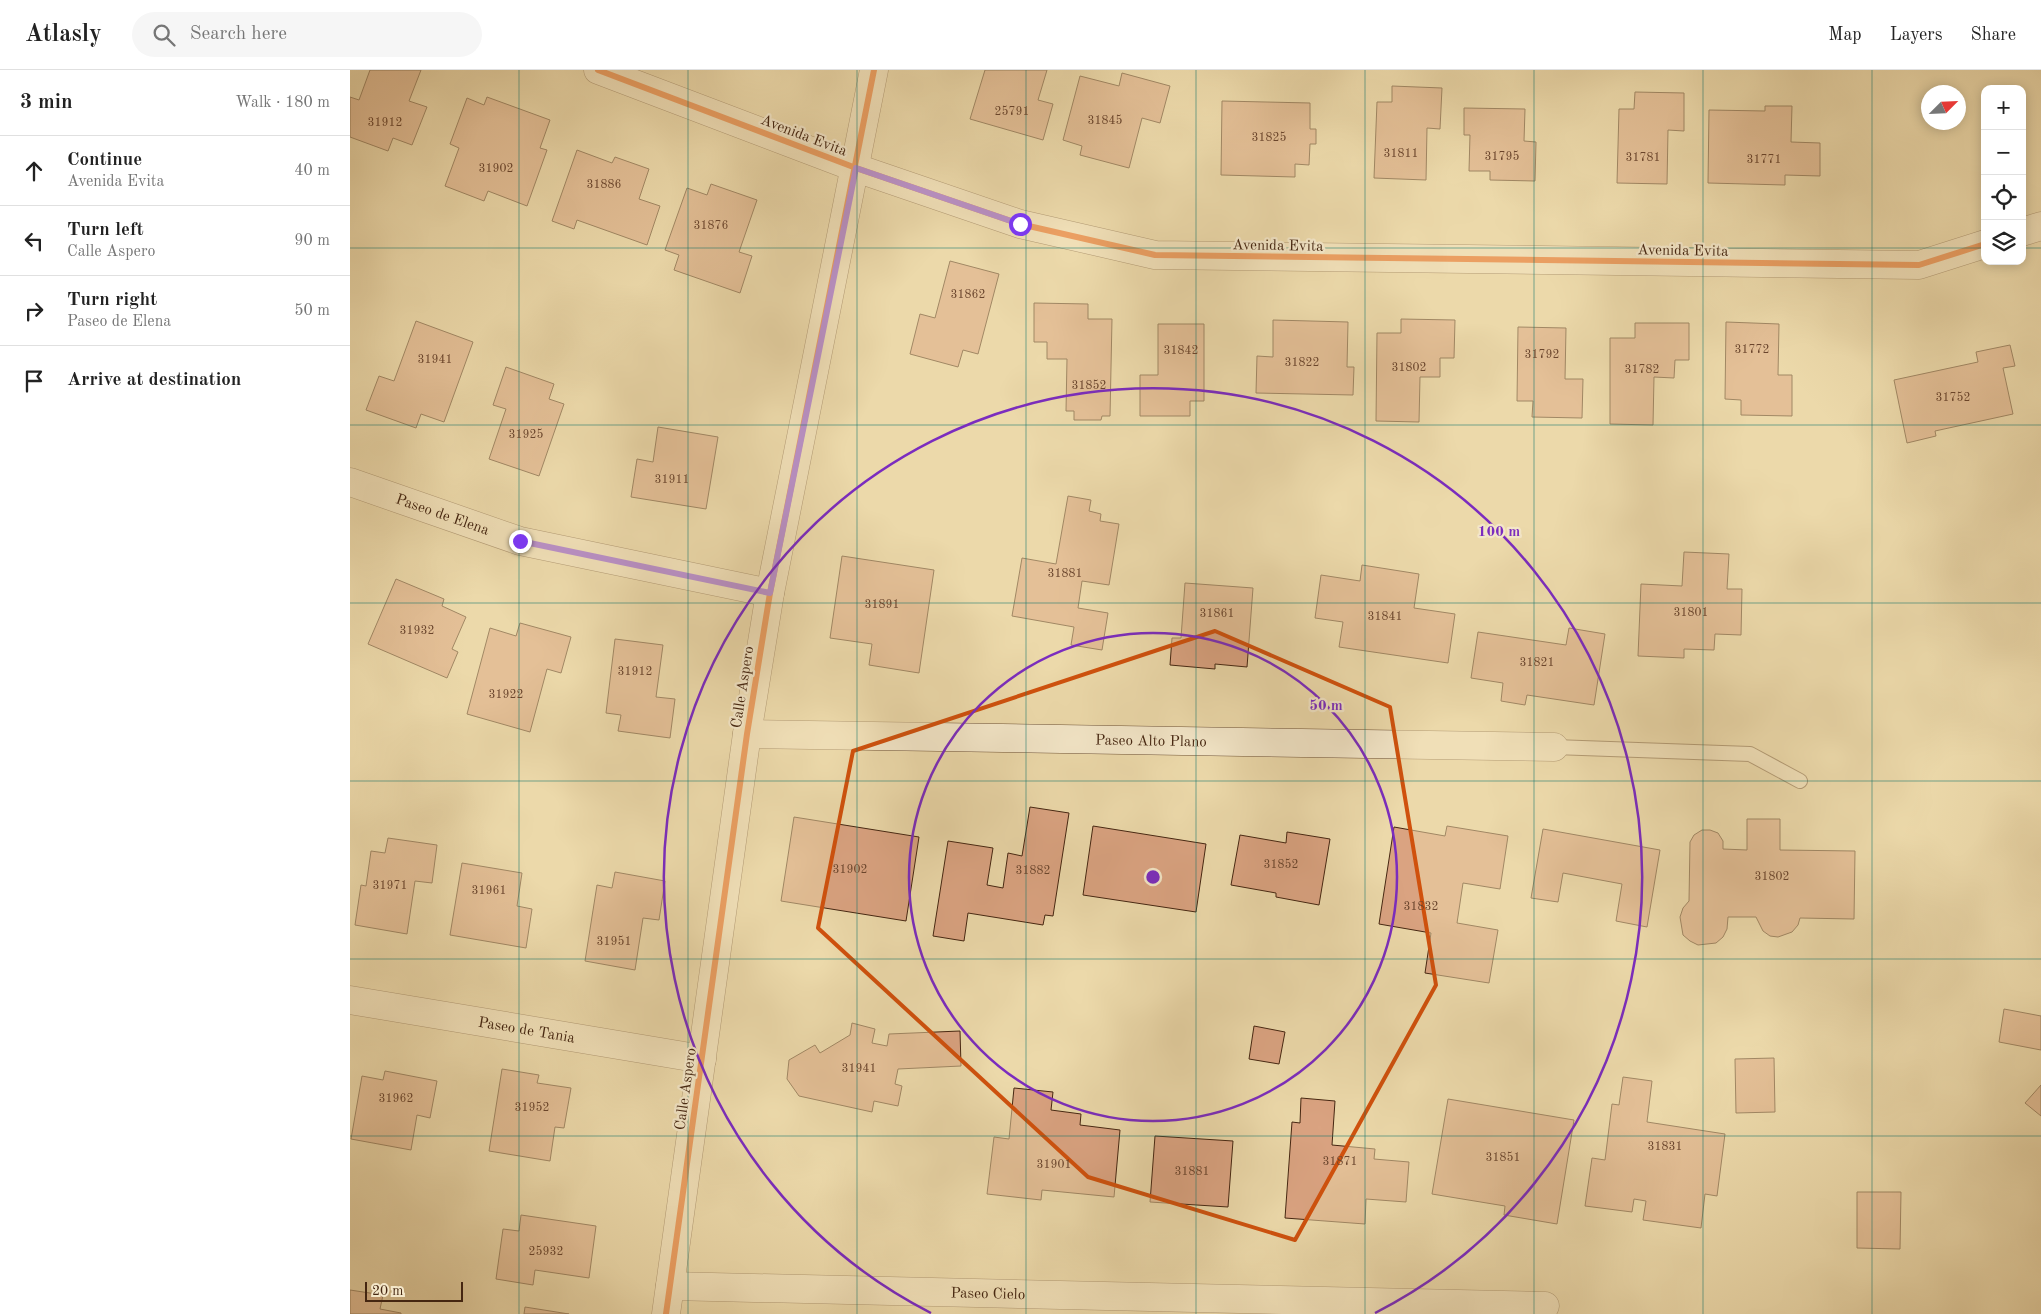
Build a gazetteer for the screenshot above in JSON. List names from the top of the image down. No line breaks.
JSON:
{"streets":{"street":["Avenida Evita","Paseo de Elena","Calle Aspero","Paseo Alto Plano","Paseo de Tania","Paseo Cielo"]},"crossings":[["Avenida Evita","Calle Aspero"],["Paseo de Elena","Calle Aspero"],["Calle Aspero","Paseo Alto Plano"],["Calle Aspero","Paseo de Tania"],["Calle Aspero","Paseo Cielo"]],"house_numbers":["25791","31845","31912","31825","31811","31795","31781","31771","31902","31886","31876","31862","31772","31842","31792","31941","31822","31802","31782","31852","31752","31925","31911","31881","31891","31801","31861","31841","31932","31821","31912","31922","31852","31902","31882","31802","31971","31961","31832","31951","31941","31962","31952","31831","31851","31871","31901","31881","25932"],"scale_bar":"20 m","north":"top right","page":{"header":"Atlasly","search":"Search here","nav":["Map","Layers","Share"],"heading":["3 min","Walk · 180 m"],"map_buttons":["+","−"],"list":[["Continue","Avenida Evita","40 m"],["Turn left","Calle Aspero","90 m"],["Turn right","Paseo de Elena","50 m"],"Arrive at destination"],"scale":"20 m"},"rings":["100 m","50 m"]}
